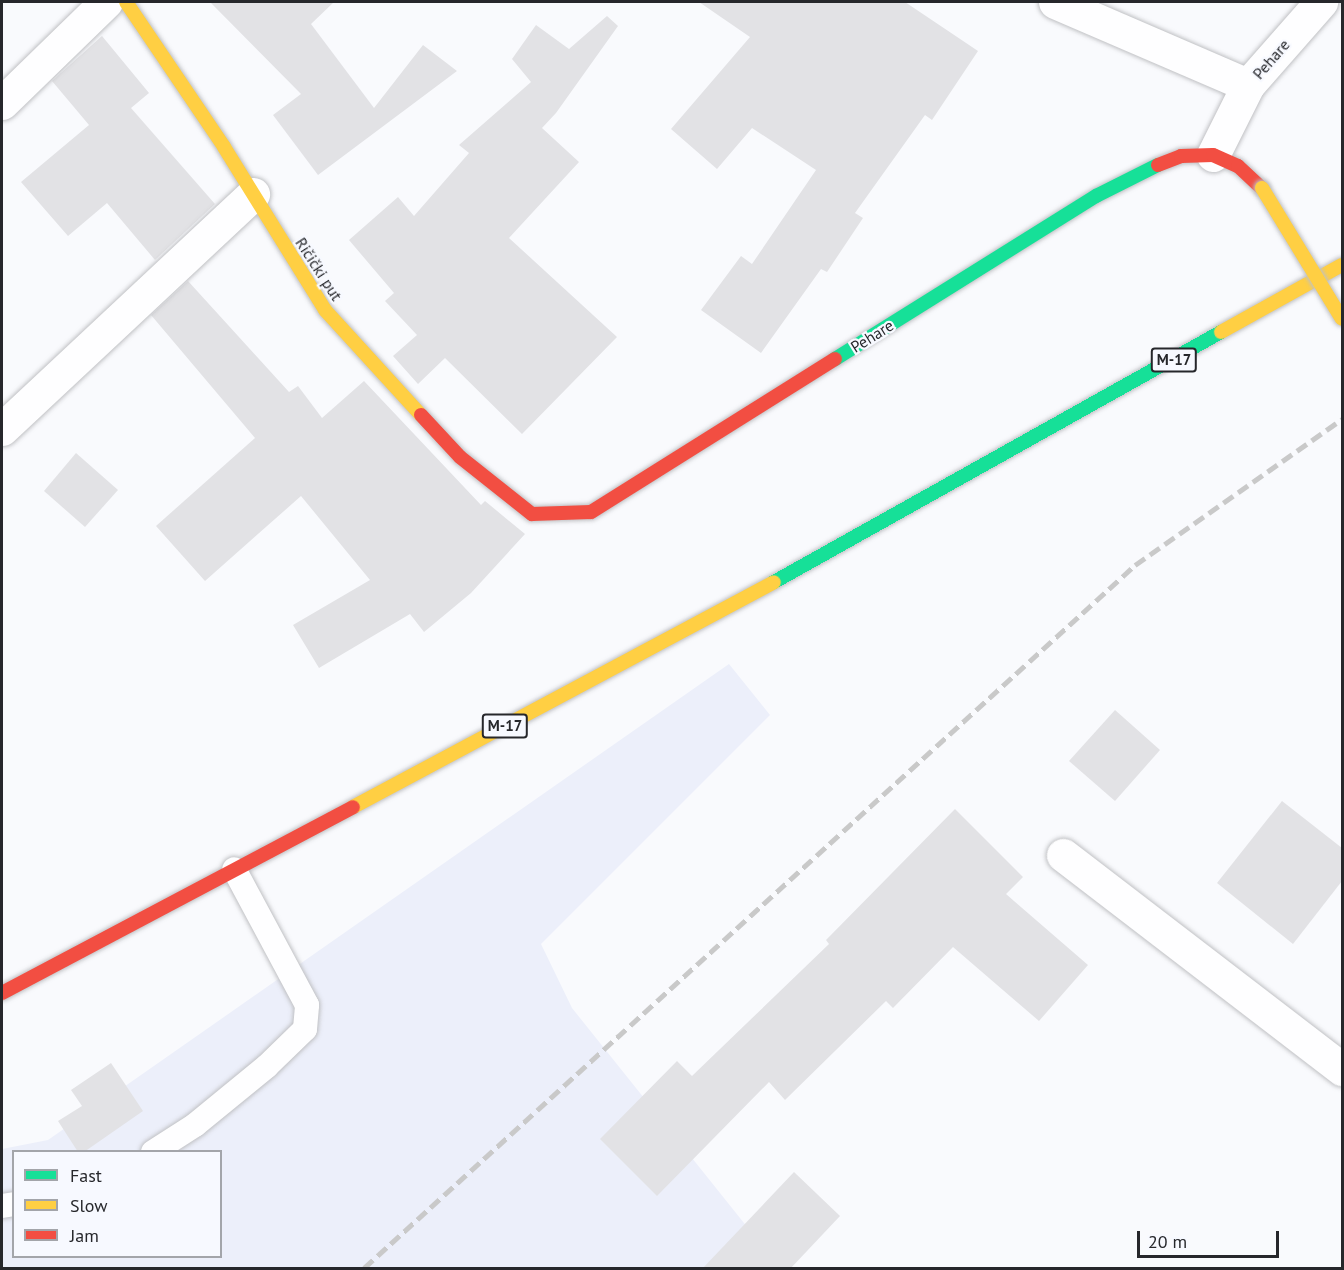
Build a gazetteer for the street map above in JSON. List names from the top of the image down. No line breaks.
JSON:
{"streets":{"street":["Pehare","Ričički put","M-17"]},"crossings":[["Pehare","Ričički put"]],"legend":["Fast","Slow","Jam"],"scale_bar":"20 m"}
